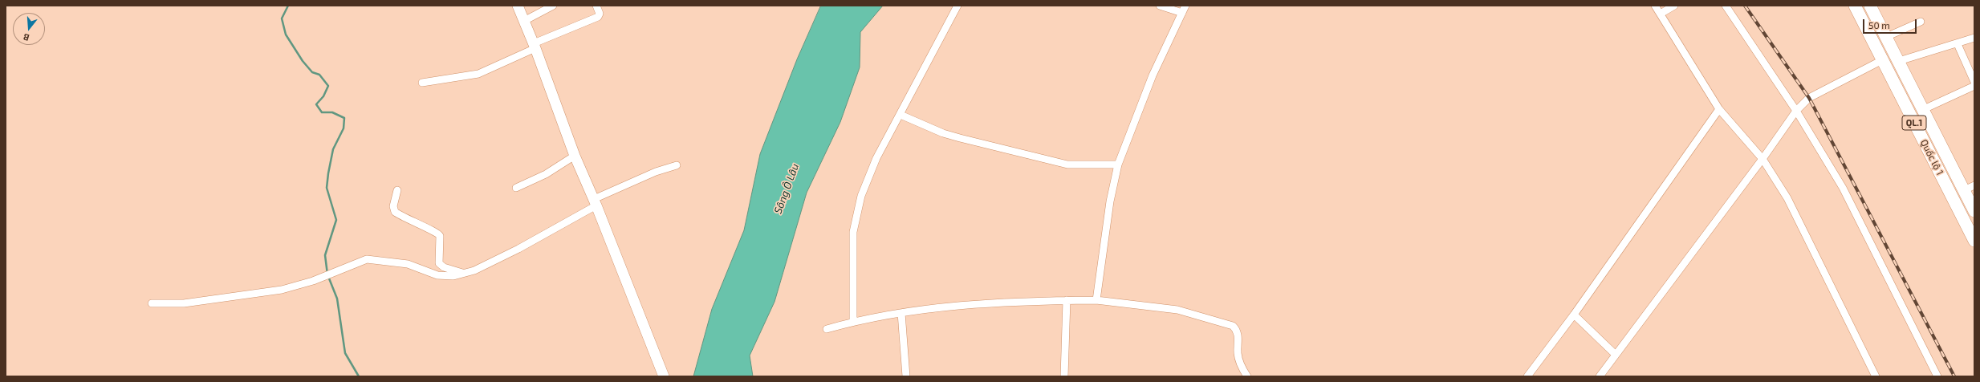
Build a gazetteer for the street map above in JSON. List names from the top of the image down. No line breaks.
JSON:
{"streets":{"highway":["QL.1","Quốc lộ 1"]},"water":["Sông Ô Lâu"],"scale_bar":"50 m","north":"bottom"}
